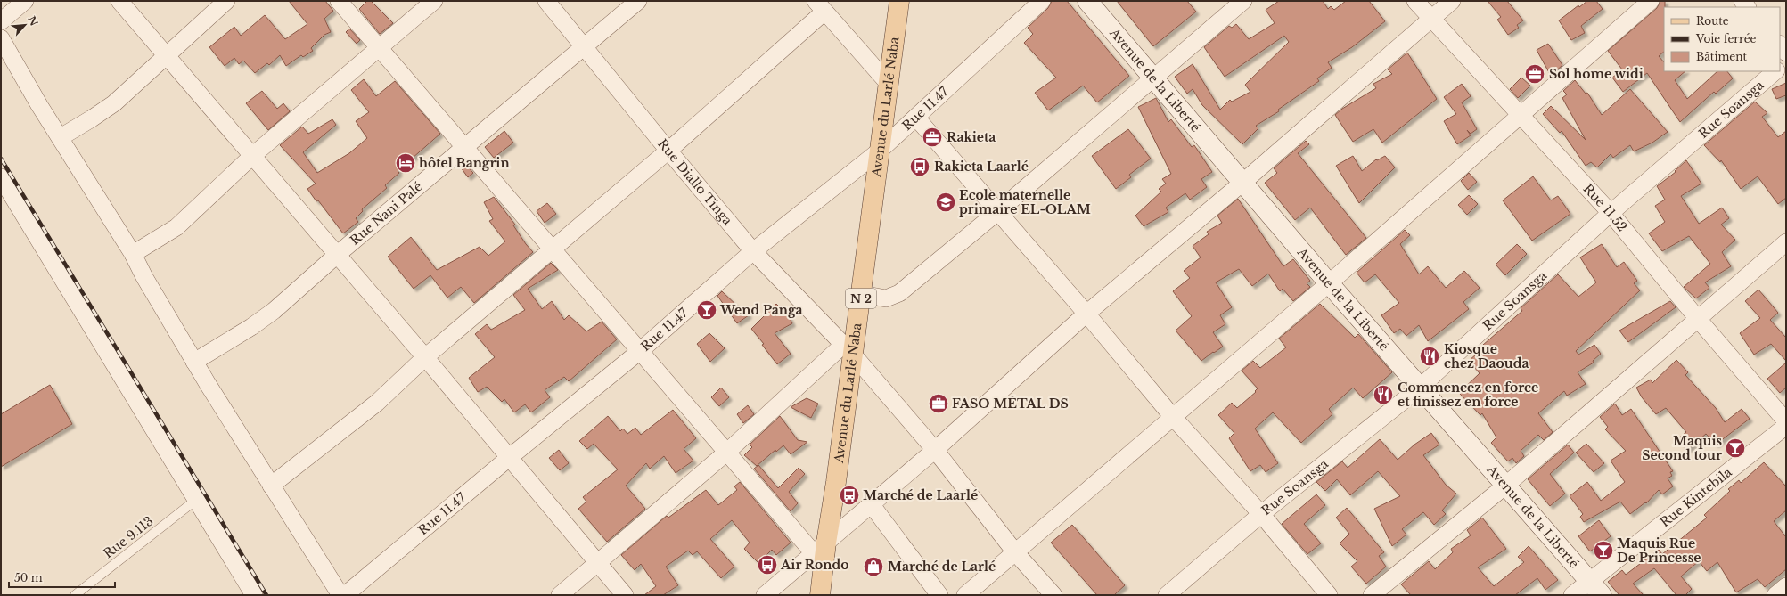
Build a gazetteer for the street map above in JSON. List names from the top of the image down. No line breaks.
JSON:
{"streets":{"main road":["Avenue de la Liberté","Avenue du Larlé Naba","N 2"],"street":["Rue 11.47","Rue Soansga","Rue Diallo Tinga","Rue 11.52","Rue Nani Palé","Rue Kintebila"],"lane":["Rue 9.113"]},"crossings":[["Avenue de la Liberté","Rue Soansga"],["Avenue de la Liberté","Rue Kintebila"],["Avenue du Larlé Naba","Rue 11.47"],["Avenue du Larlé Naba","Rue Diallo Tinga"],["Rue 11.47","Rue Diallo Tinga"],["Rue Soansga","Rue 11.52"],["Rue Diallo Tinga","Rue Nani Palé"]],"places":{"office":["Sol home widi","Rakieta","FASO MÉTAL DS"],"hotel":["hôtel Bangrin"],"bus stop":["Rakieta Laarlé","Marché de Laarlé","Air Rondo"],"school or university":["Ecole maternelle primaire EL-OLAM"],"bar":["Wend Panga","Maquis Second tour","Maquis Rue De Princesse"],"restaurant":["Kiosque chez Daouda","Commencez en force et finissez en force"],"shop":["Marché de Larlé"]},"legend":["Route","Voie ferrée","Bâtiment"],"scale_bar":"50 m","north":"top right"}
